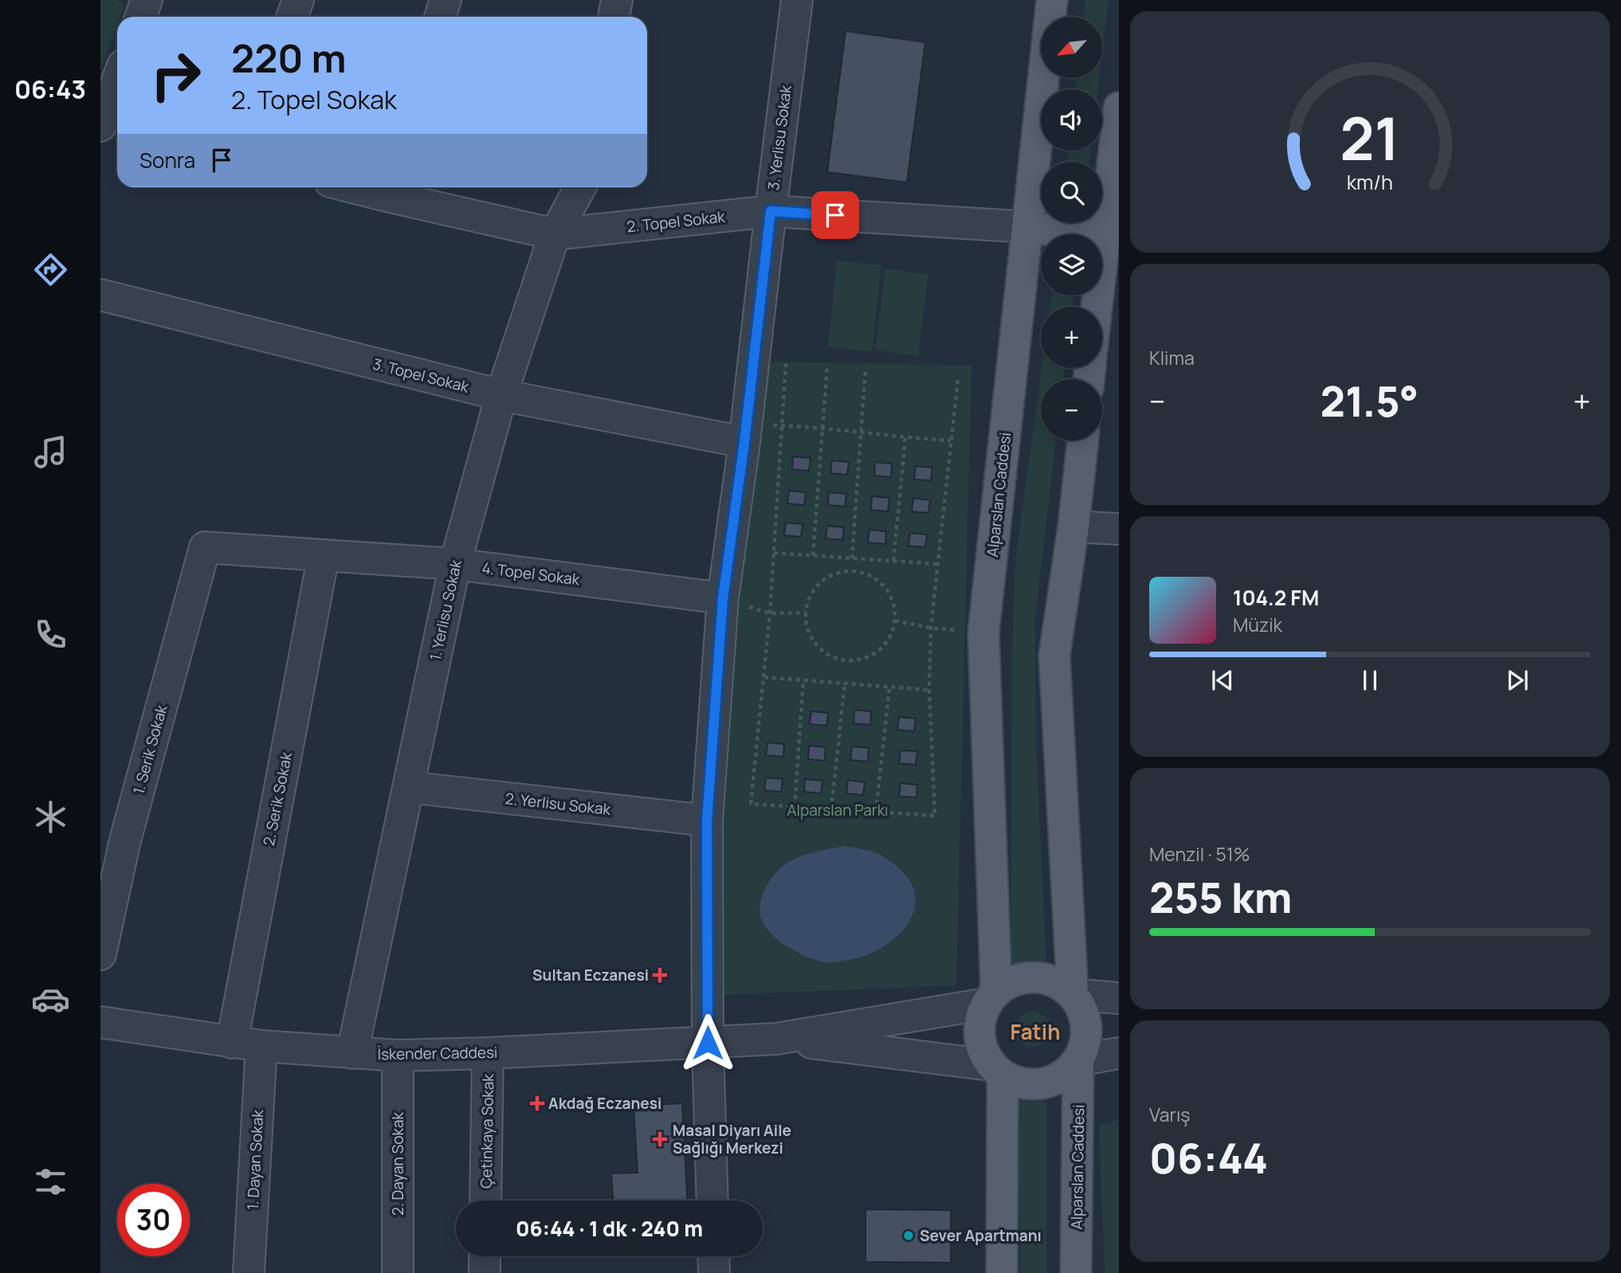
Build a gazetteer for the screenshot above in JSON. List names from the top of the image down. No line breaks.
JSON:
{"streets":{"main road":["Alparslan Caddesi"],"street":["3. Yerlisu Sokak","2. Topel Sokak","3. Topel Sokak","4. Topel Sokak","1. Yerlisu Sokak","1. Serik Sokak","2. Serik Sokak","2. Yerlisu Sokak","İskender Caddesi","Çetinkaya Sokak","1. Dayan Sokak","2. Dayan Sokak"]},"crossings":[["3. Yerlisu Sokak","2. Topel Sokak"],["3. Yerlisu Sokak","3. Topel Sokak"],["3. Yerlisu Sokak","4. Topel Sokak"],["3. Yerlisu Sokak","2. Yerlisu Sokak"],["3. Yerlisu Sokak","İskender Caddesi"],["2. Topel Sokak","Alparslan Caddesi"],["2. Topel Sokak","1. Yerlisu Sokak"],["3. Topel Sokak","1. Yerlisu Sokak"],["4. Topel Sokak","1. Yerlisu Sokak"],["4. Topel Sokak","1. Serik Sokak"],["4. Topel Sokak","2. Serik Sokak"],["1. Yerlisu Sokak","2. Yerlisu Sokak"],["1. Yerlisu Sokak","İskender Caddesi"],["2. Serik Sokak","İskender Caddesi"],["2. Serik Sokak","1. Dayan Sokak"],["İskender Caddesi","Çetinkaya Sokak"],["İskender Caddesi","1. Dayan Sokak"],["İskender Caddesi","2. Dayan Sokak"]],"districts":["Fatih"],"parks":["Alparslan Parkı"],"places":{"health":["Sultan Eczanesi","Akdağ Eczanesi","Masal Diyarı Aile Sağlığı Merkezi"],"other":["Sever Apartmanı"]},"north":"bottom left","page":{"tabs":"06:43","map_buttons":["+","−"],"turn":["220 m","2. Topel Sokak"],"then":"Sonra","tile":["Klima",["Menzil · 51%","255 km"],["Varış","06:44"]],"heat":["−","21.5°","+"],"song":["104.2 FM","Müzik"],"limit":"30","trip":"06:44 · 1 dk · 240 m","gauge":["21","km/h"]}}
